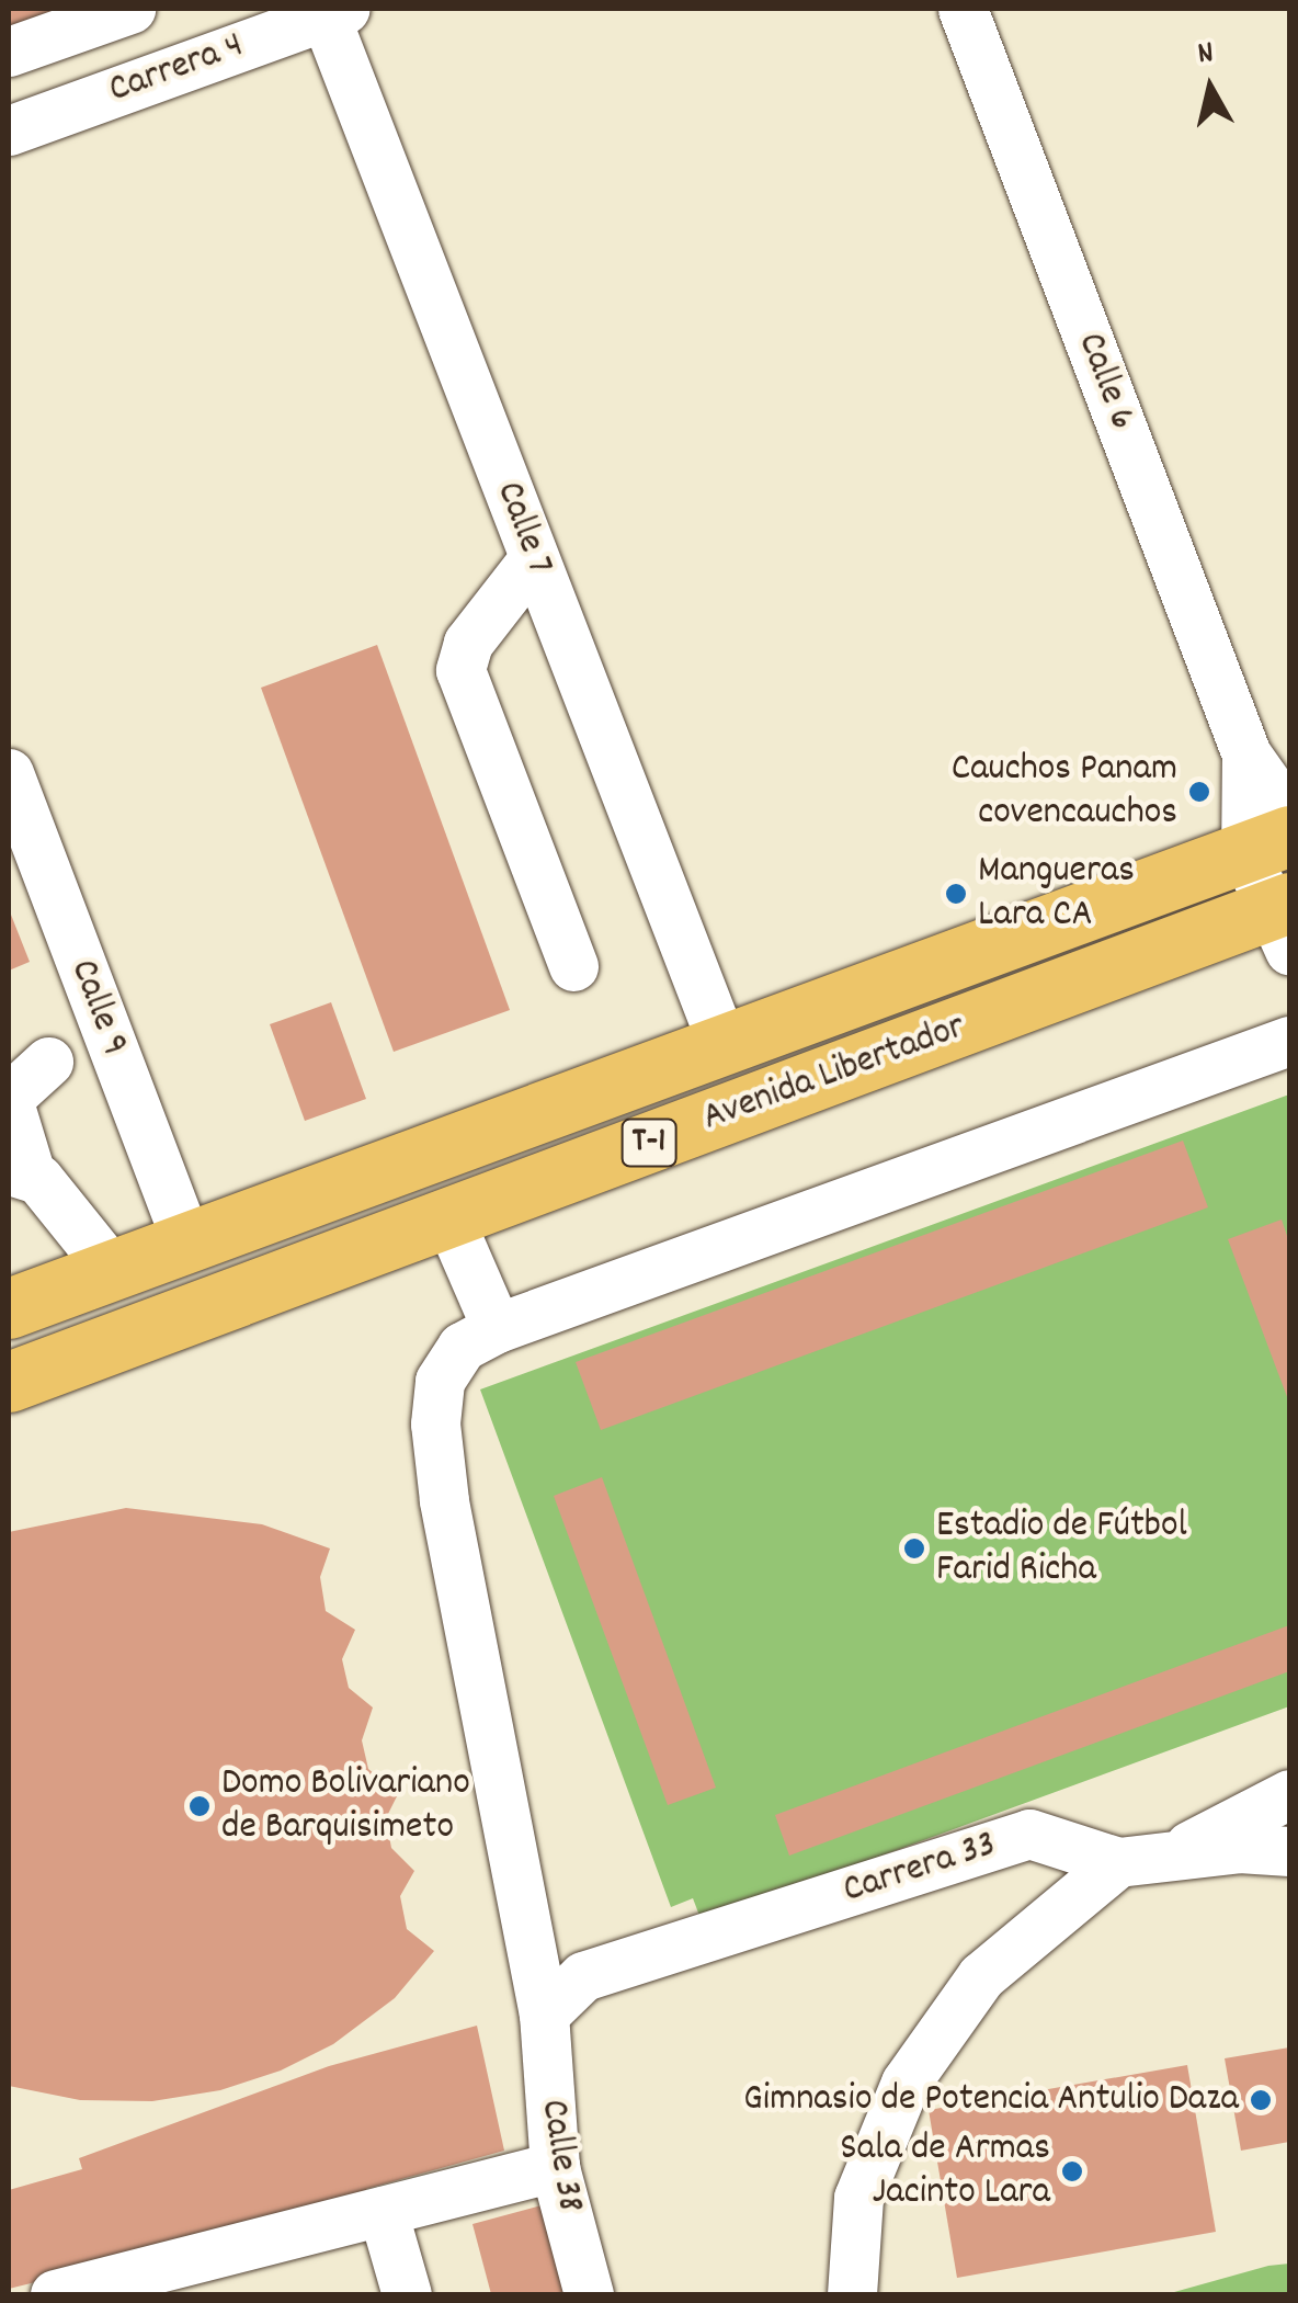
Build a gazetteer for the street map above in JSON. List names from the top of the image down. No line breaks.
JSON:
{"streets":{"main road":["Avenida Libertador","T-1"],"street":["Carrera 4","Calle 6","Calle 7","Calle 9","Carrera 33","Calle 38"]},"crossings":[["Carrera 4","Calle 7"],["Calle 6","Avenida Libertador"],["Calle 7","Avenida Libertador"],["Calle 9","Avenida Libertador"],["Carrera 33","Calle 38"]],"places":["Cauchos Panam covencauchos","Mangueras Lara CA","Estadio de Fútbol Farid Richa","Domo Bolivariano de Barquisimeto","Gimnasio de Potencia Antulio Daza","Sala de Armas Jacinto Lara"],"north":"top"}
